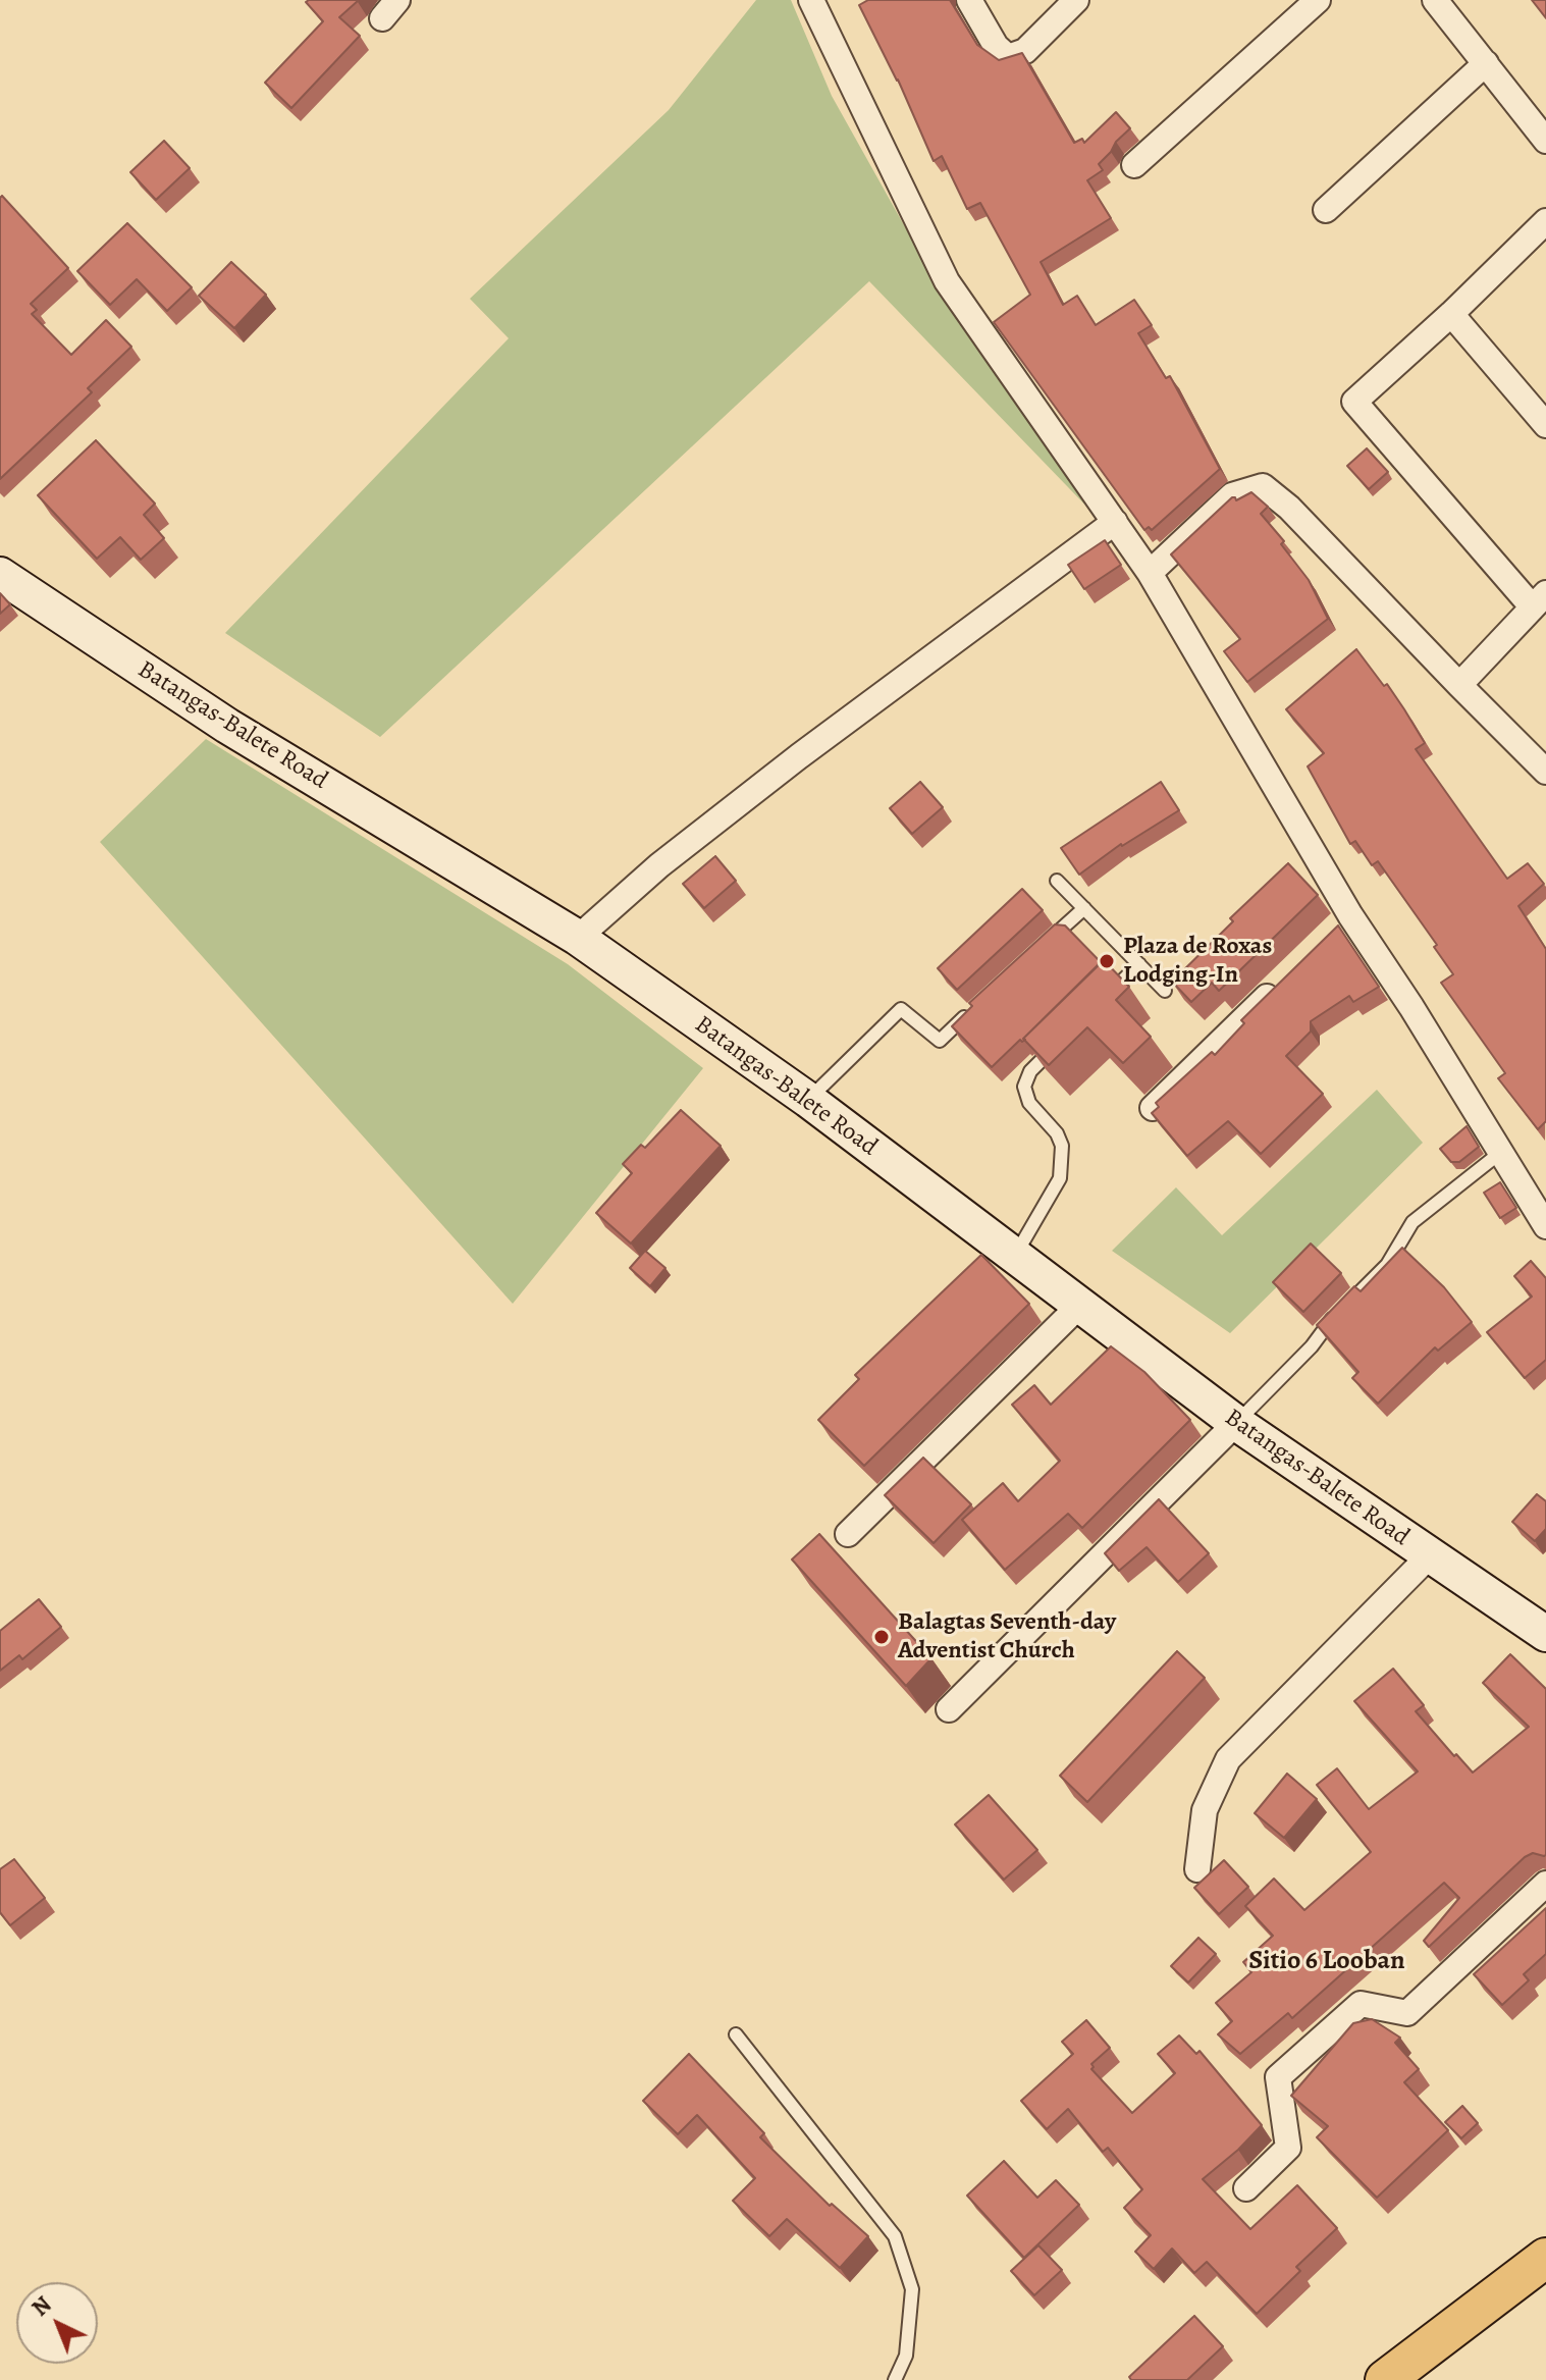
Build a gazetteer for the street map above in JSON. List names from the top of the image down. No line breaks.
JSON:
{"streets":{"main road":["Batangas-Balete Road"]},"districts":["Sitio 6 Looban"],"places":["Plaza de Roxas Lodging-In","Balagtas Seventh-day Adventist Church"],"north":"top left"}
